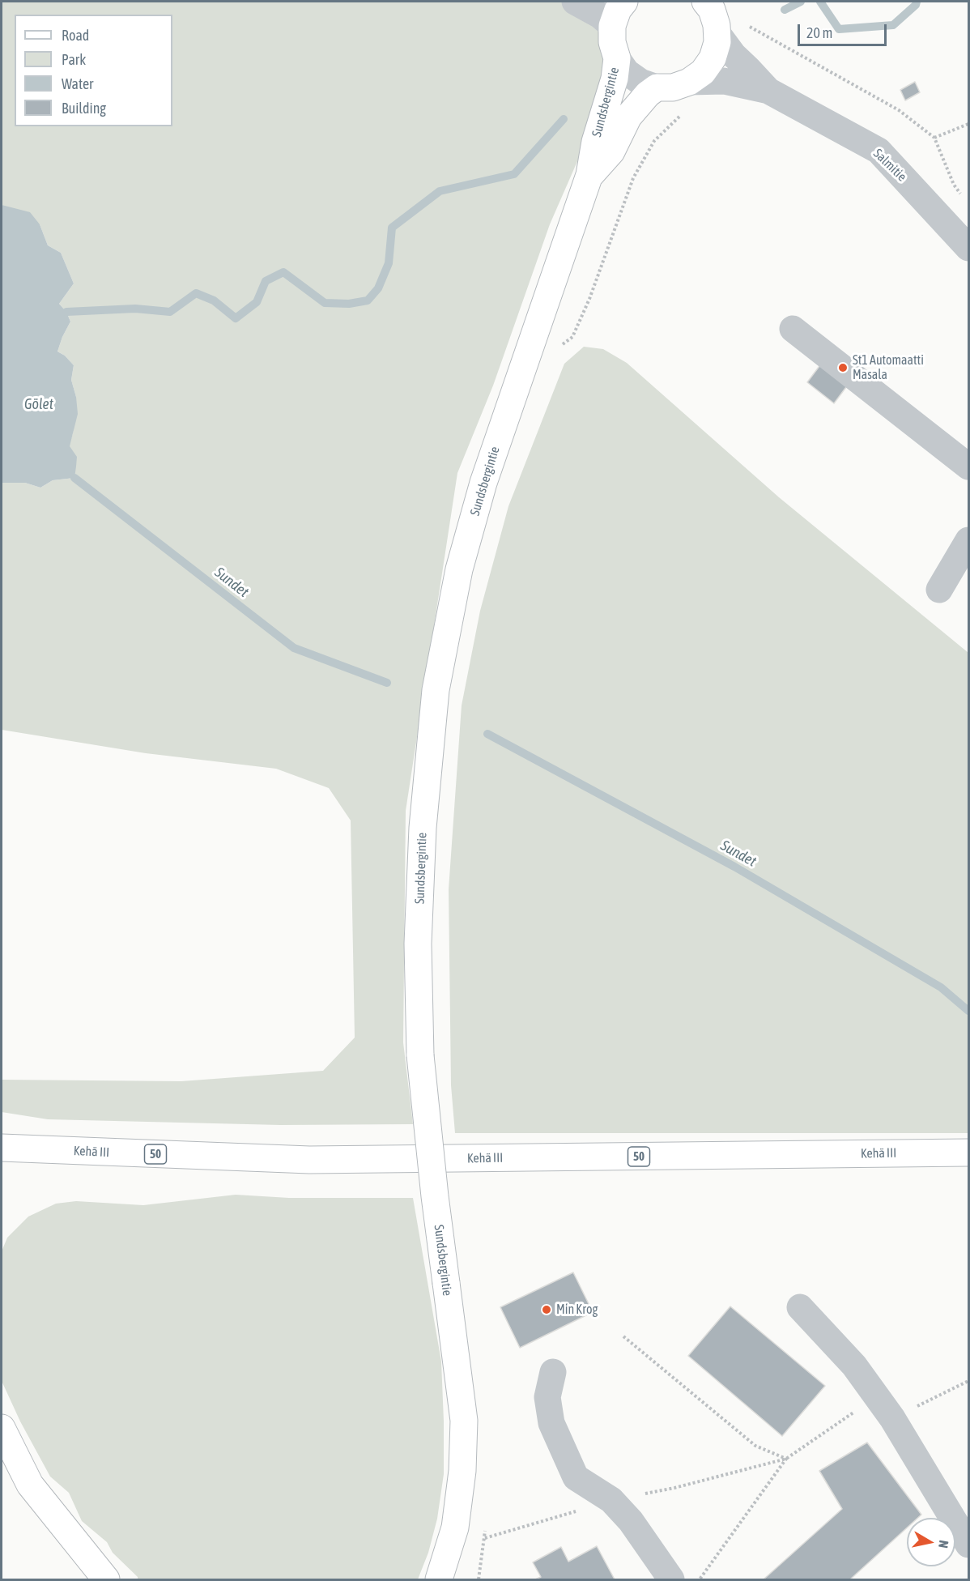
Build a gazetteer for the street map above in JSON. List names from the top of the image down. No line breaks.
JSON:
{"streets":{"main road":["Sundsbergintie","Kehä III","50"],"street":["Salmitie"]},"water":["Gölet","Sundet"],"places":["St1 Automaatti Masala","Min Krog"],"legend":["Road","Park","Water","Building"],"scale_bar":"20 m","north":"right"}
